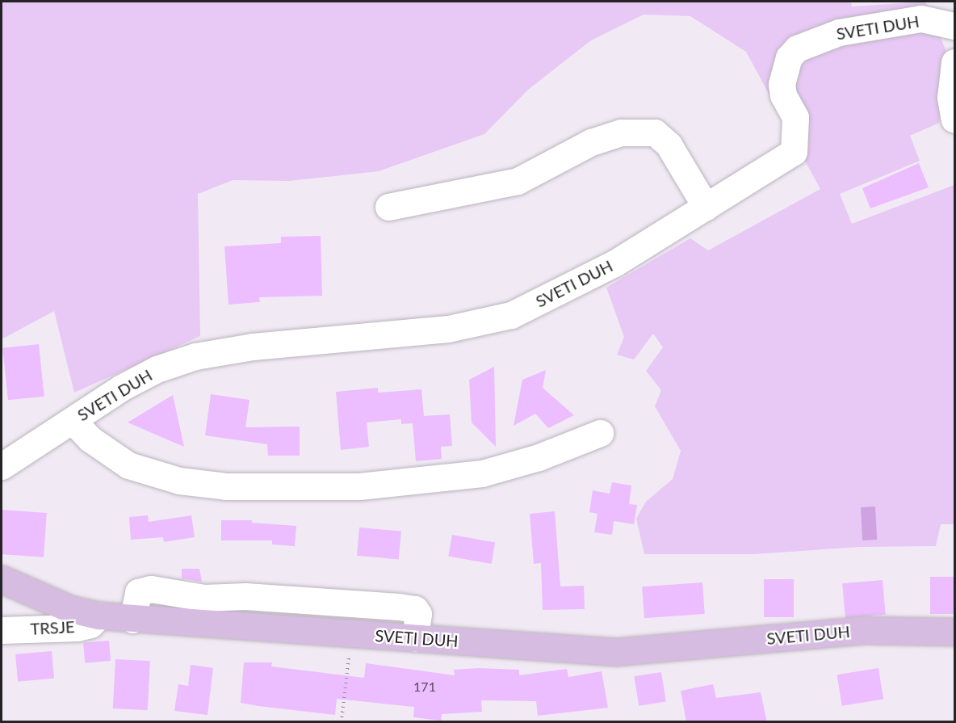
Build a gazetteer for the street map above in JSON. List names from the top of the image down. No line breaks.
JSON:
{"streets":{"main road":["SVETI DUH"],"street":["TRSJE"]},"crossings":[["SVETI DUH","TRSJE"]],"house_numbers":["171"]}
